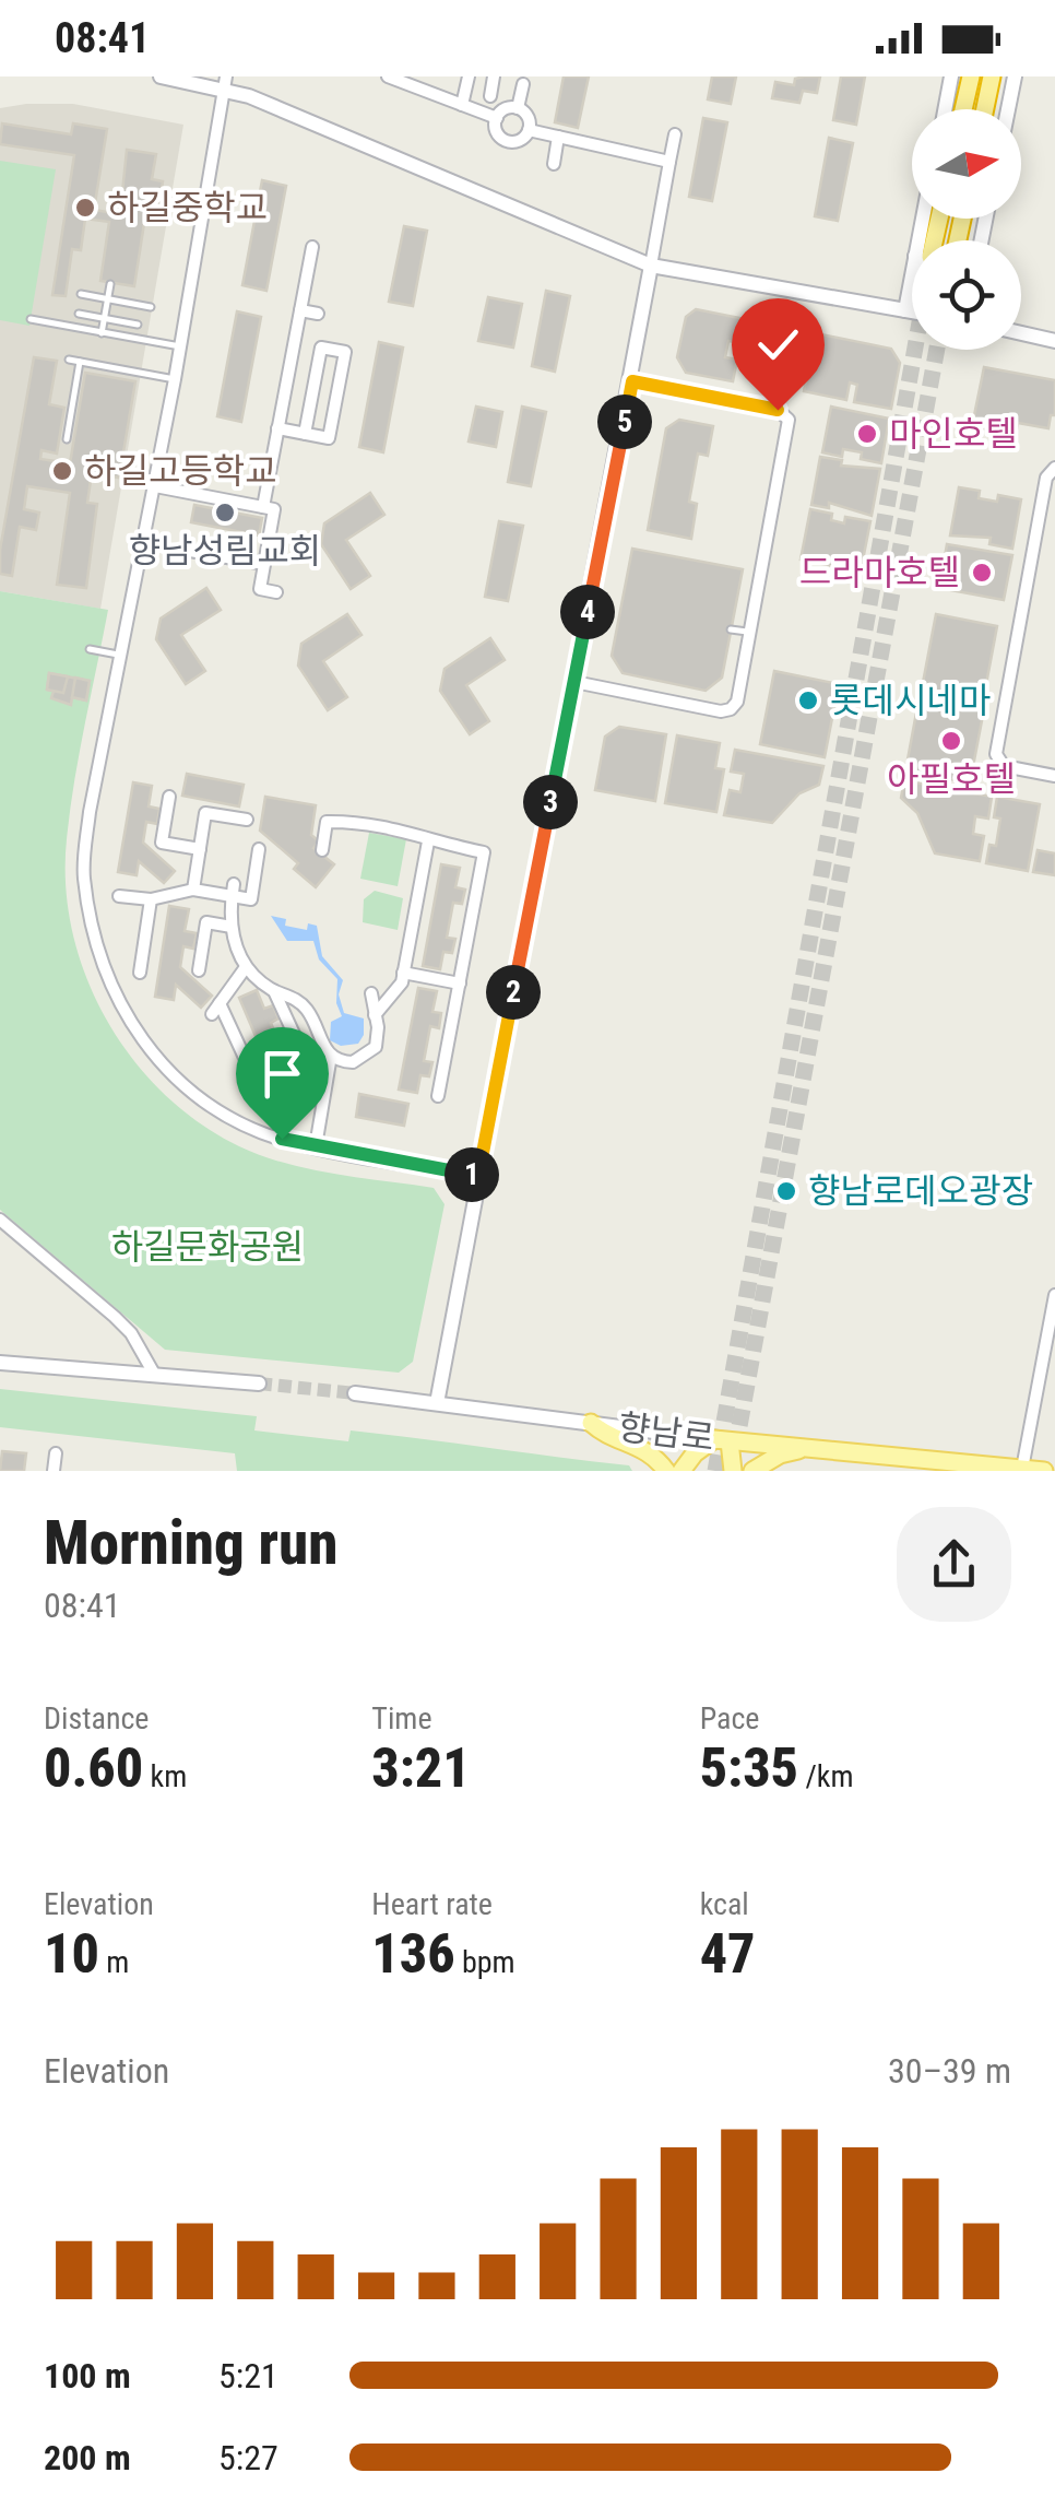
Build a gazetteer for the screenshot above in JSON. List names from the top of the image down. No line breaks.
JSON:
{"streets":{"main road":["향남로"]},"parks":["하길문화공원"],"places":["하길중학교","마인호텔","하길고등학교","향남성림교회","드라마호텔","롯데시네마","아필호텔","향남로데오광장"],"north":"right","page":{"status":"08:41","pins":["5","4","3","2","1"],"heading":["Morning run","08:41"],"stats":[["Distance","0.60 km"],["Time","3:21"],["Pace","5:35 /km"],["Elevation","10 m"],["Heart rate","136 bpm"],["kcal","47"]],"chart":["Elevation","30–39 m"],"list":[{"name":"100 m","note":"5:21"},{"name":"200 m","note":"5:27"}]}}
